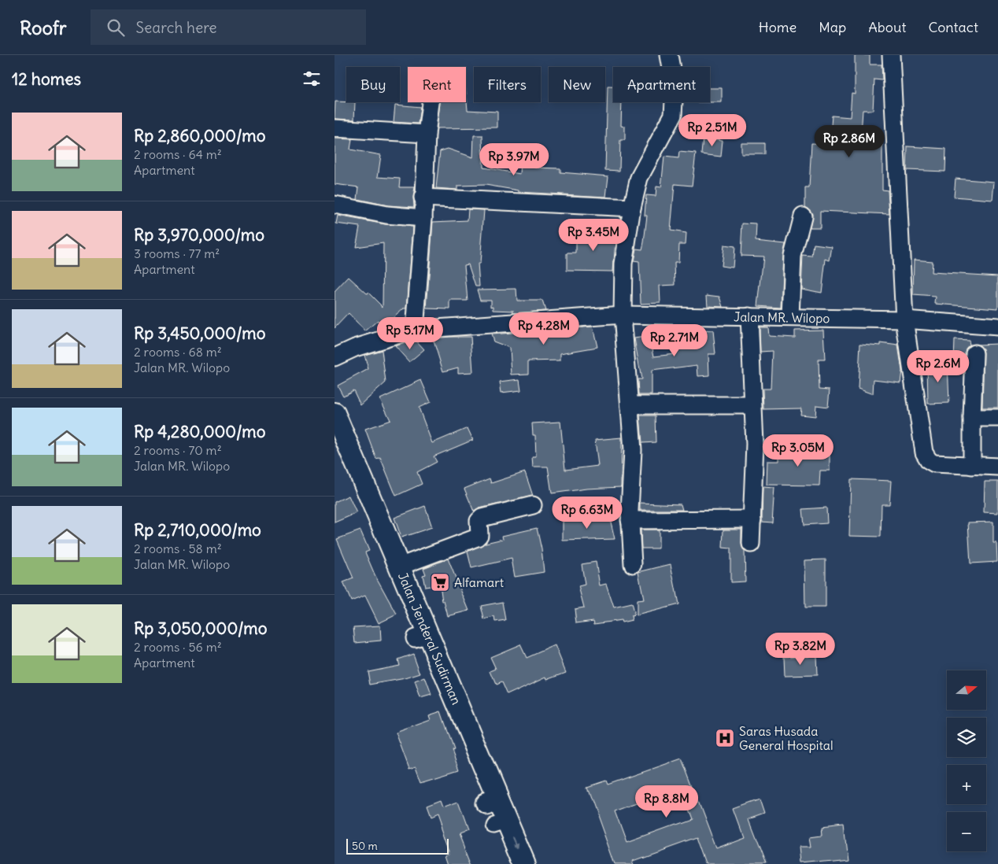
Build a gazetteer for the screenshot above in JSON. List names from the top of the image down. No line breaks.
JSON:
{"streets":{"main road":["Jalan Jenderal Sudirman"],"street":["Jalan MR. Wilopo"]},"places":{"supermarket":["Alfamart"],"hospital":["Saras Husada General Hospital"]},"scale_bar":"50 m","north":"right","page":{"header":"Roofr","search":"Search here","nav":["Home","Map","About","Contact"],"heading":"12 homes","chip":["Buy","Rent","Filters","New","Apartment"],"list":[{"name":"Rp 2,860,000/mo","note":"2 rooms · 64 m² · Apartment"},{"name":"Rp 3,970,000/mo","note":"3 rooms · 77 m² · Apartment"},{"name":"Rp 3,450,000/mo","note":"2 rooms · 68 m² · Jalan MR. Wilopo"},{"name":"Rp 4,280,000/mo","note":"2 rooms · 70 m² · Jalan MR. Wilopo"},{"name":"Rp 2,710,000/mo","note":"2 rooms · 58 m² · Jalan MR. Wilopo"},{"name":"Rp 3,050,000/mo","note":"2 rooms · 56 m² · Apartment"}],"price":["Rp 2.51M","Rp 2.86M","Rp 3.97M","Rp 3.45M","Rp 4.28M","Rp 5.17M","Rp 2.71M","Rp 2.6M","Rp 3.05M","Rp 6.63M","Rp 3.82M","Rp 8.8M"],"map_buttons":["+","−"],"scale":"50 m"}}
